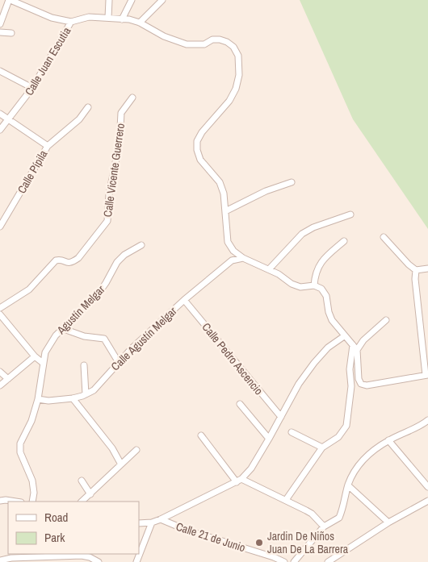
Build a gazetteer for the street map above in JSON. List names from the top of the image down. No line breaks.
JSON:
{"streets":{"street":["Calle Juan Escutia","Calle Vicente Guerrero","Calle Pípila","Agustín Melgar","Calle Agustín Melgar","Calle Pedro Ascencio","Calle 21 de Junio"]},"crossings":[["Calle Agustín Melgar","Calle Pedro Ascencio"]],"places":["Jardin De Niños Juan De La Barrera"],"legend":["Road","Park"]}
